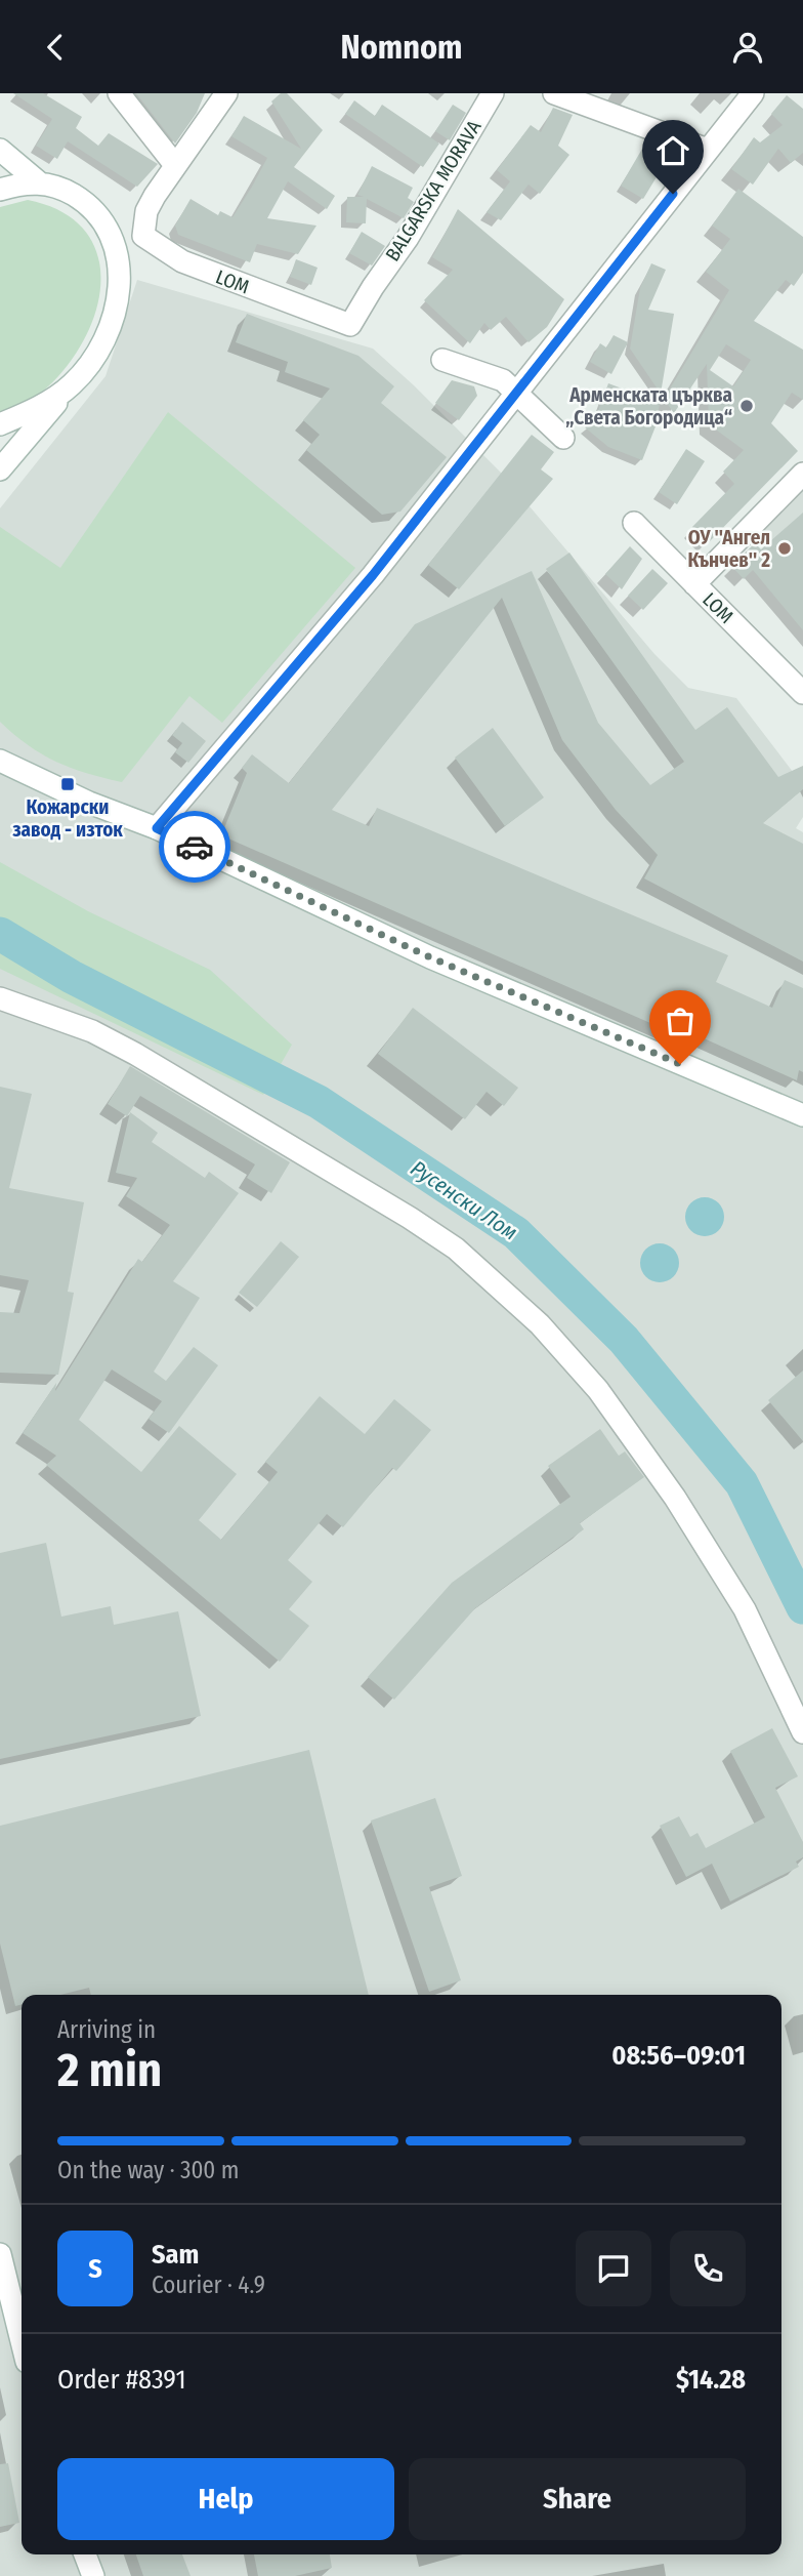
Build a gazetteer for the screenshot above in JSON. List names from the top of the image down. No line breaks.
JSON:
{"streets":{"street":["BALGARSKA MORAVA","LOM"]},"crossings":[["BALGARSKA MORAVA","LOM"]],"water":["Русенски Лом"],"places":{"other":["Арменската църква „Света Богородица“","ОУ ''Ангел Кънчев'' 2"],"transit":["Кожарски завод - изток"]},"page":{"header":"Nomnom","heading":["2 min","Arriving in","08:56–09:01"],"panel":["Sam","Courier · 4.9","Order #8391","$14.28"],"bar":"On the way · 300 m","round":"S","buttons":["Help","Share"]}}
